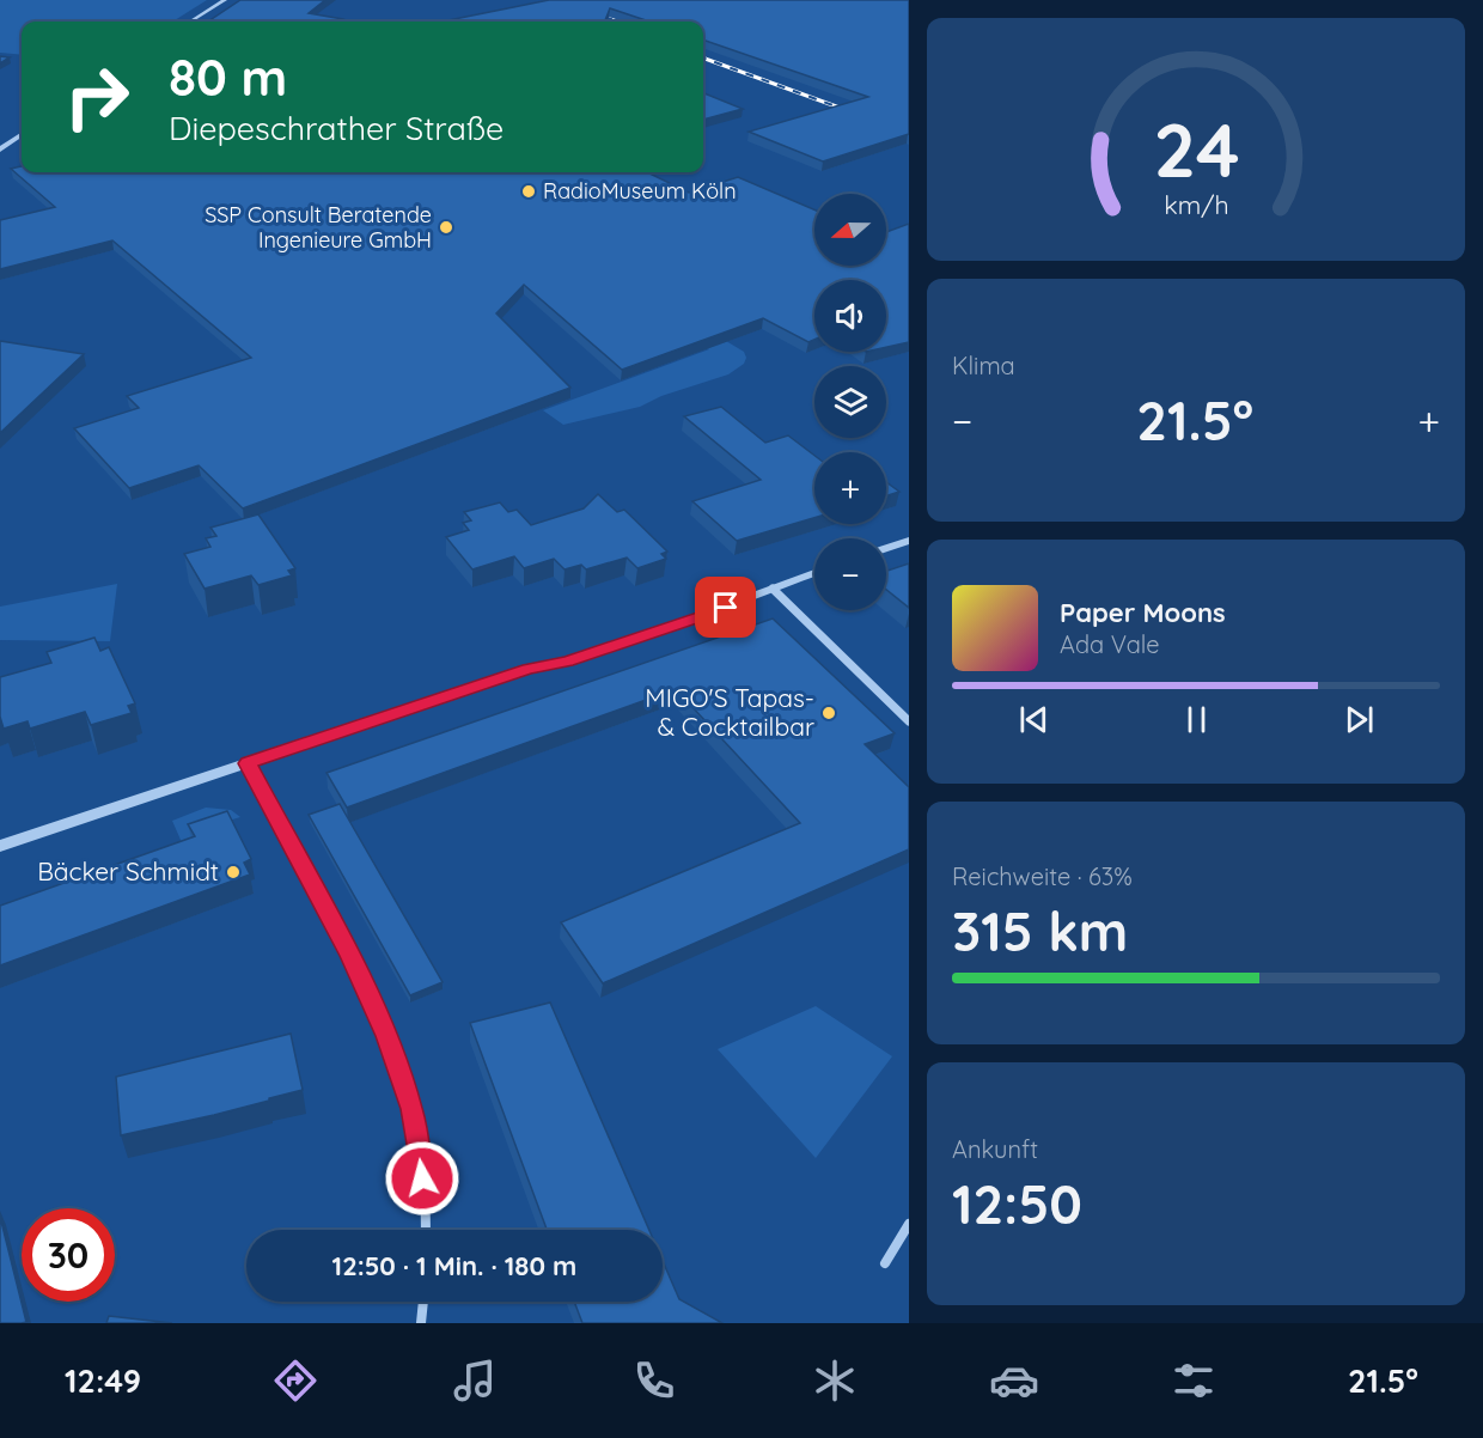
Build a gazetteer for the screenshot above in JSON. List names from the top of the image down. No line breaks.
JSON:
{"places":["RadioMuseum Köln","SSP Consult Beratende Ingenieure GmbH","MIGO'S Tapas- & Cocktailbar","Bäcker Schmidt"],"north":"left","page":{"turn":["80 m","Diepeschrather Straße"],"map_buttons":["+","−"],"tile":["Klima",["Reichweite · 63%","315 km"],["Ankunft","12:50"]],"heat":["−","21.5°","+"],"song":["Paper Moons","Ada Vale"],"limit":"30","trip":"12:50 · 1 Min. · 180 m","tabs":["12:49","21.5°"],"gauge":["24","km/h"]}}
